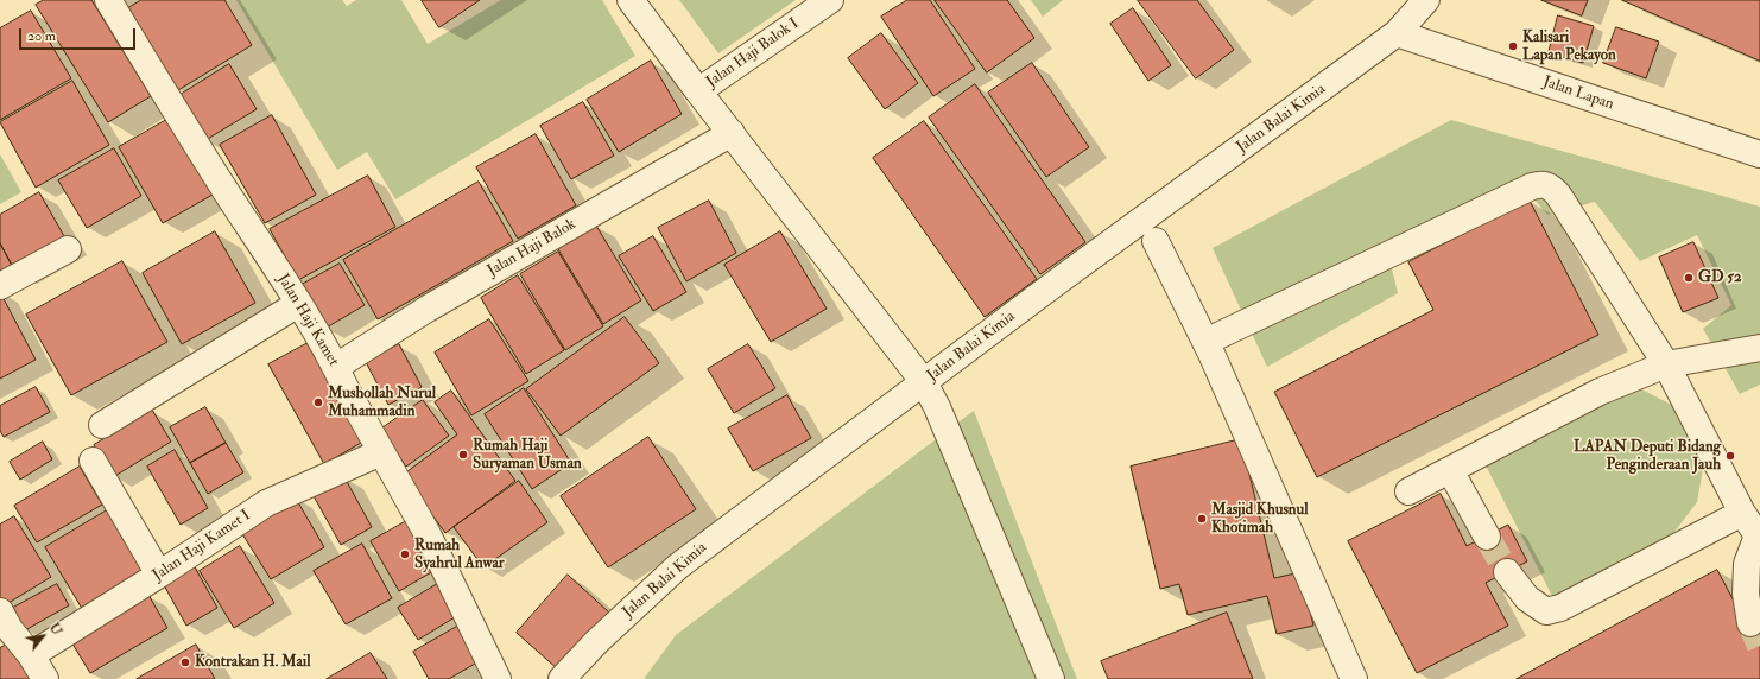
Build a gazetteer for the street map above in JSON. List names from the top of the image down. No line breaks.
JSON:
{"streets":{"street":["Jalan Haji Balok I","Jalan Lapan","Jalan Balai Kimia","Jalan Haji Balok","Jalan Haji Kamet","Jalan Haji Kamet I"]},"crossings":[["Jalan Lapan","Jalan Balai Kimia"],["Jalan Haji Balok","Jalan Haji Kamet"],["Jalan Haji Kamet","Jalan Haji Kamet I"]],"places":["Kalisari Lapan Pekayon","GD 52","Mushollah Nurul Muhammadin","Rumah Haji Suryaman Usman","LAPAN Deputi Bidang Penginderaan Jauh","Masjid Khusnul Khotimah","Rumah Syahrul Anwar","Kontrakan H. Mail"],"scale_bar":"20 m","north":"top right"}
